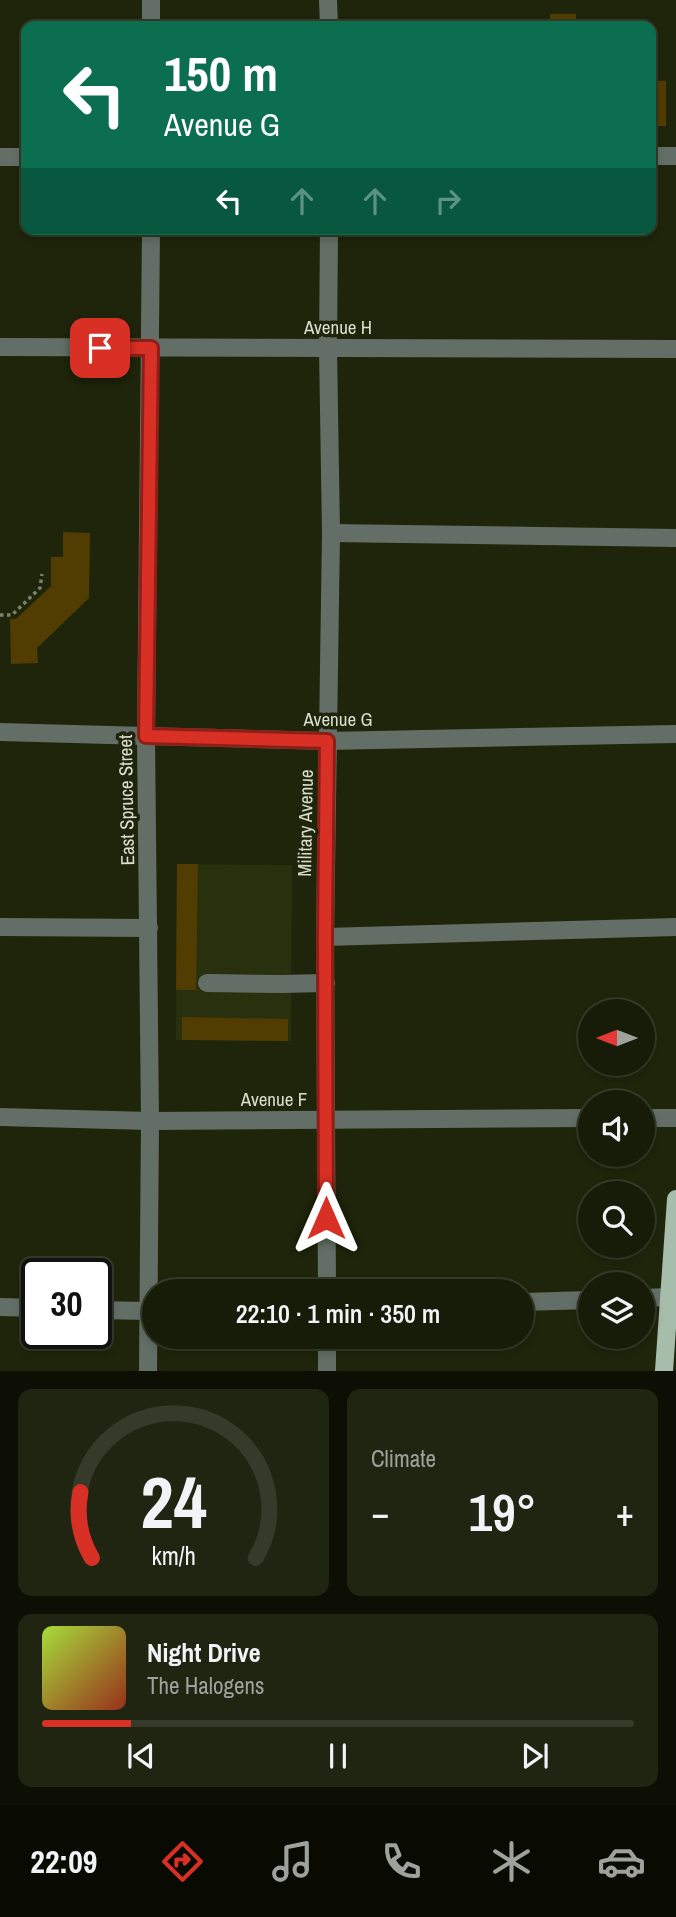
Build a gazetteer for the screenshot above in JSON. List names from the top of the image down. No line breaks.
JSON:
{"streets":{"street":["Avenue H","Avenue G","East Spruce Street","Military Avenue","Avenue F"]},"crossings":[["Avenue H","East Spruce Street"],["Avenue H","Military Avenue"],["Avenue G","East Spruce Street"],["Avenue G","Military Avenue"],["East Spruce Street","Avenue F"],["Military Avenue","Avenue F"]],"north":"left","page":{"turn":["150 m","Avenue G"],"limit":"30","trip":"22:10 · 1 min · 350 m","tile":"Climate","heat":["−","19°","+"],"song":["Night Drive","The Halogens"],"tabs":"22:09","gauge":["24","km/h"]}}
